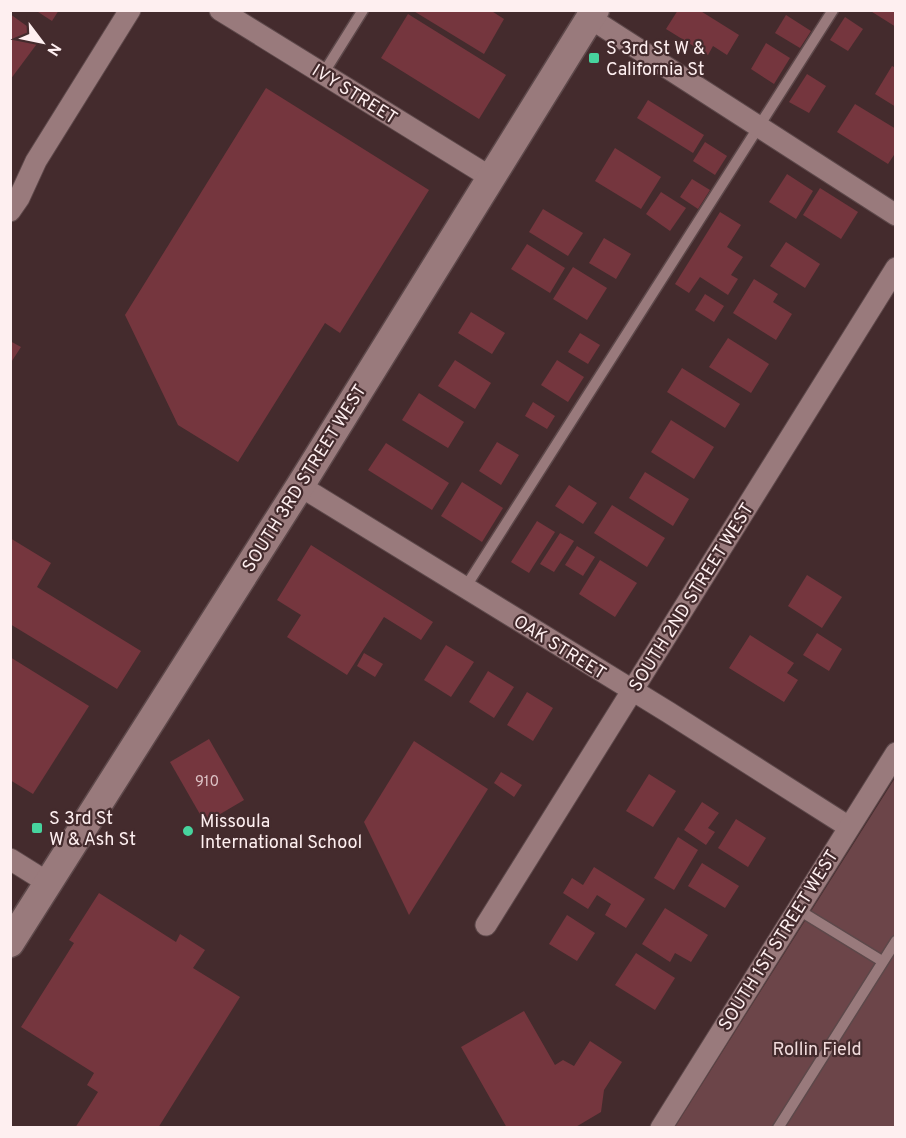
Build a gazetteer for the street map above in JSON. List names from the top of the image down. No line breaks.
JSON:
{"streets":{"main road":["SOUTH 3RD STREET WEST"],"street":["IVY STREET","SOUTH 2ND STREET WEST","OAK STREET","SOUTH 1ST STREET WEST"]},"crossings":[["IVY STREET","SOUTH 3RD STREET WEST"],["SOUTH 3RD STREET WEST","OAK STREET"],["SOUTH 2ND STREET WEST","OAK STREET"],["OAK STREET","SOUTH 1ST STREET WEST"]],"parks":["Rollin Field"],"places":{"transit":["S 3rd St W & California St","S 3rd St W & Ash St"],"other":["Missoula International School"]},"house_numbers":["910"],"north":"bottom right"}
